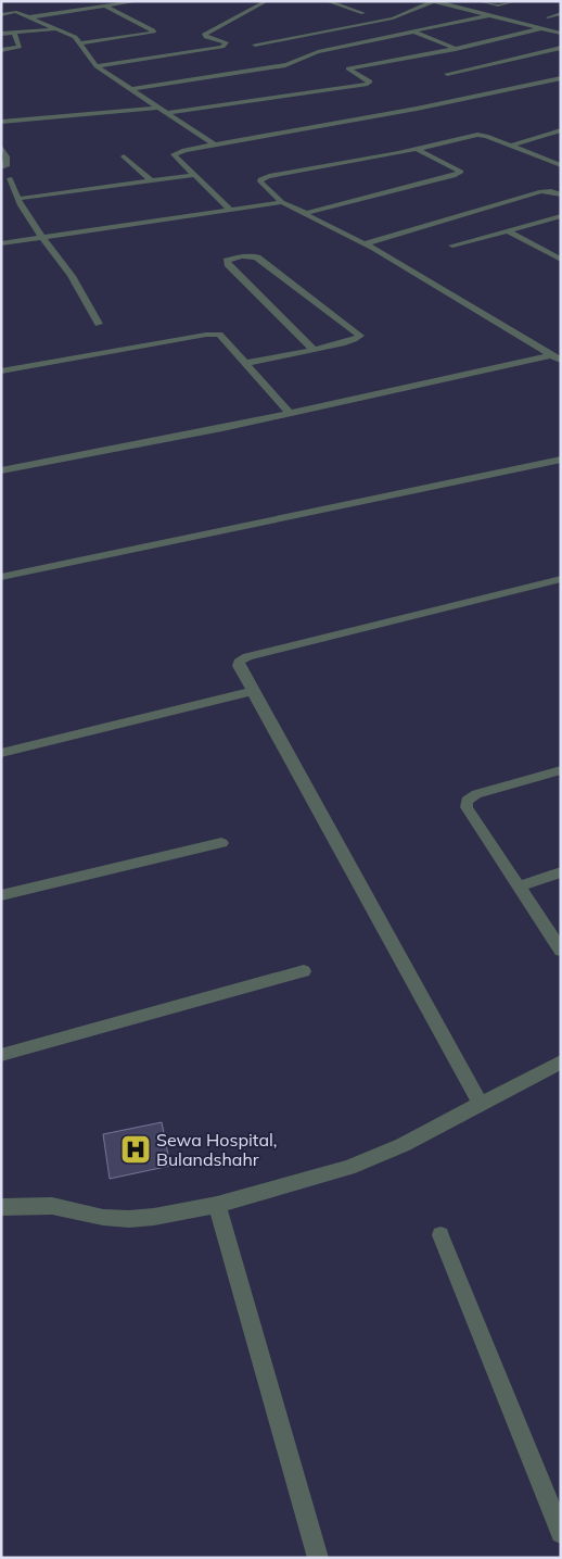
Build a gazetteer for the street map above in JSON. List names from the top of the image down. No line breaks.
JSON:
{"places":{"hospital":["Sewa Hospital, Bulandshahr"]}}
